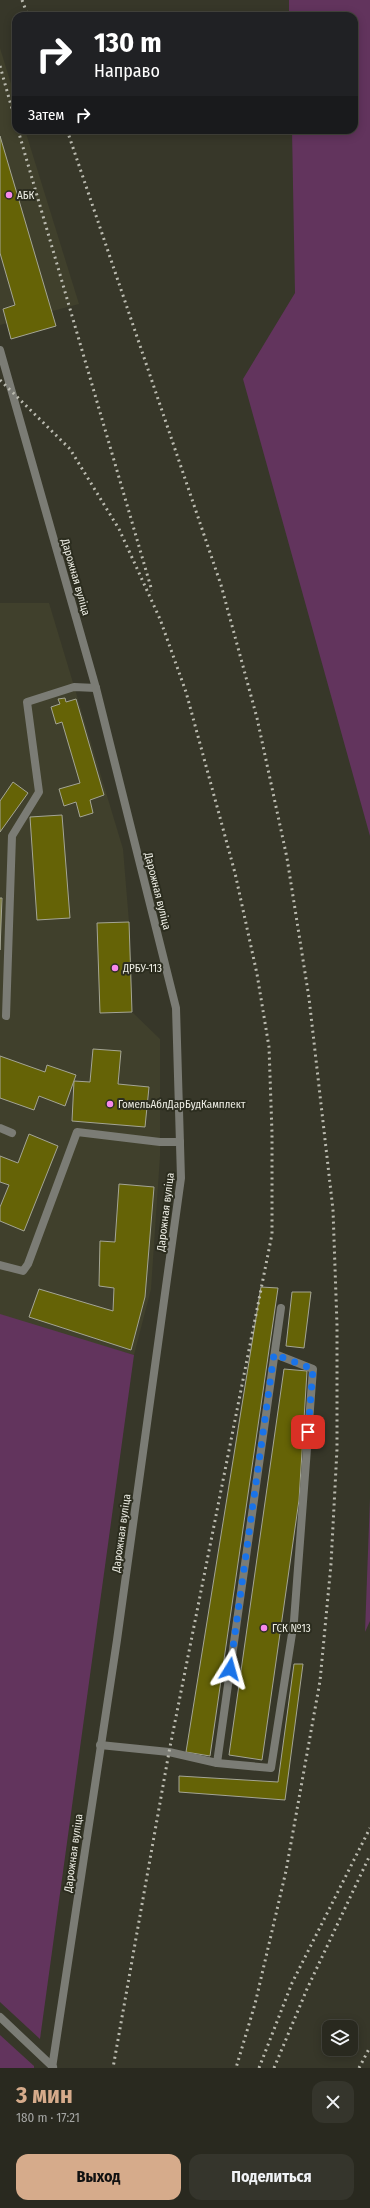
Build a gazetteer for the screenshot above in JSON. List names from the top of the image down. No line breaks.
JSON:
{"streets":{"street":["Дарожная вуліца"]},"places":["АБК","ДРБУ-113","ГомельАблДарБудКамплект","ГСК №13"],"page":{"turn":["130 m","Направо"],"then":"Затем","heading":["3 мин","180 m · 17:21"],"buttons":["Выход","Поделиться"]}}
